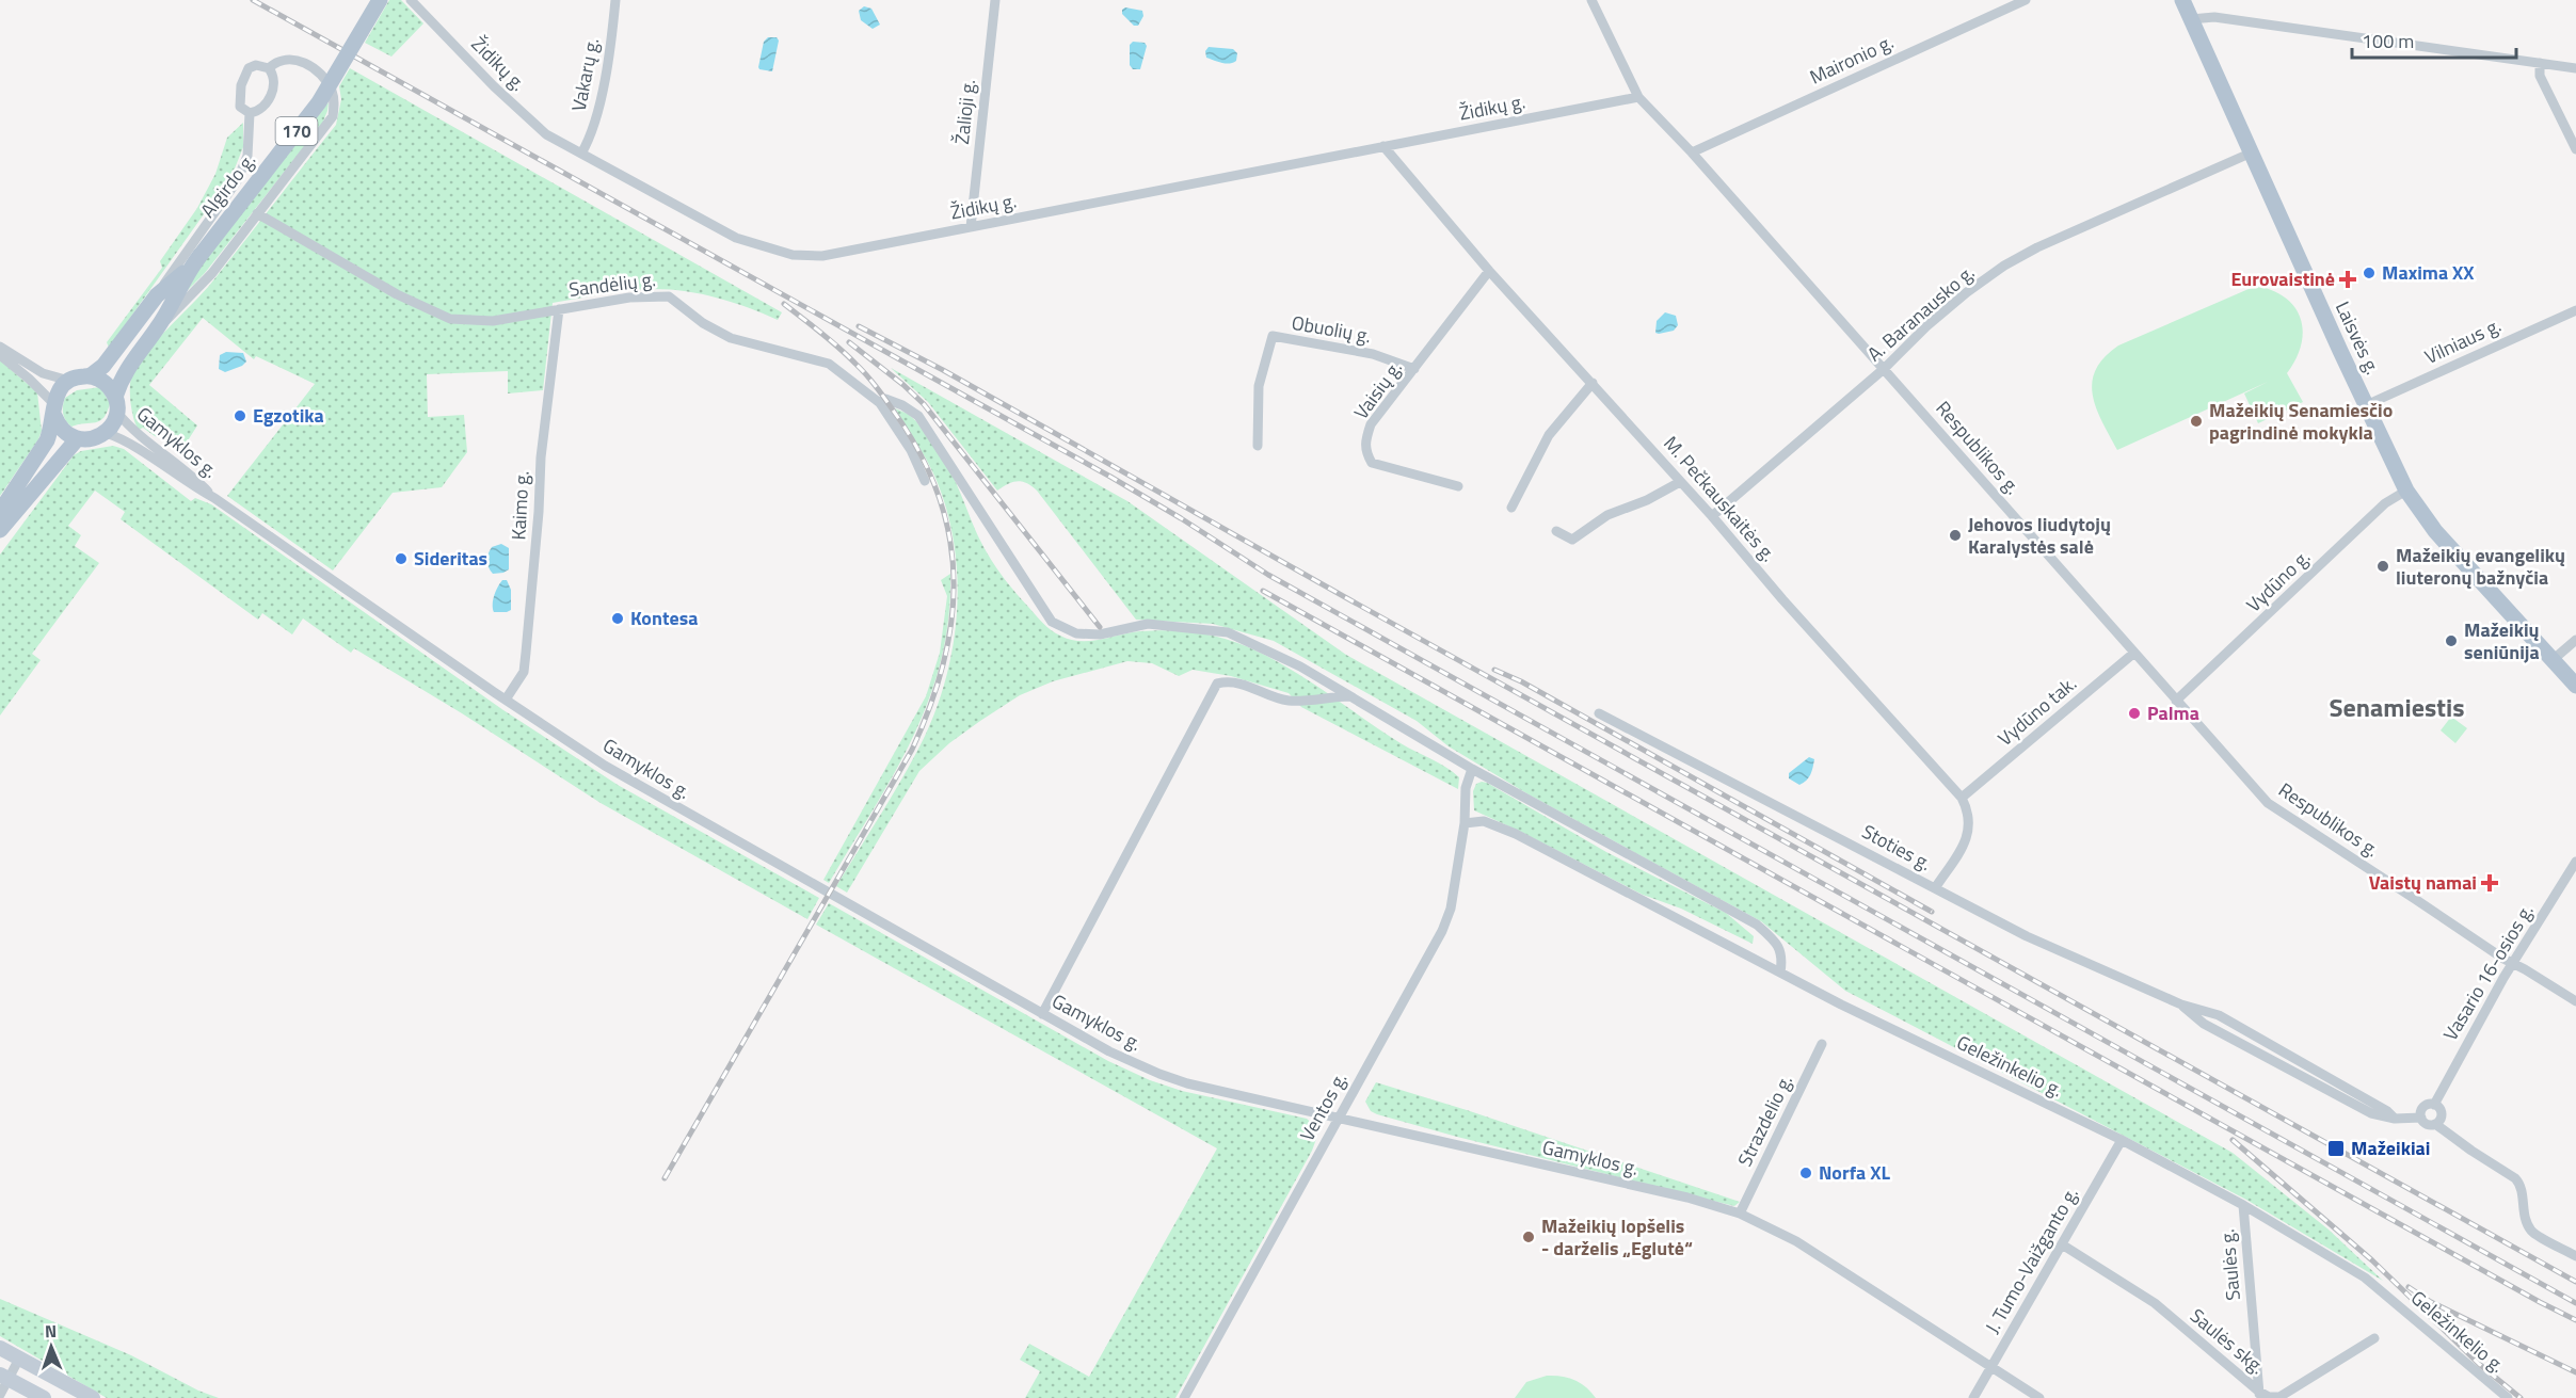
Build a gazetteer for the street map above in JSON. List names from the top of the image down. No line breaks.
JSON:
{"streets":{"main road":["170","Algirdo g.","Laisvės g."],"street":["Maironio g.","Židikų g.","Vakarų g.","Žalioji g.","Sandėlių g.","A. Baranausko g.","Obuolių g.","Vilniaus g.","Vaisių g.","Gamyklos g.","Respublikos g.","M. Pečkauskaitės g.","Kaimo g.","Vydūno g.","Vydūno tak.","Stoties g.","Vasario 16-osios g.","Geležinkelio g.","Ventos g.","Strazdelio g.","J. Tumo-Vaižganto g.","Saulės g.","Saulės skg."]},"crossings":[["Maironio g.","Respublikos g."],["Židikų g.","Vakarų g."],["Židikų g.","Žalioji g."],["Židikų g.","Respublikos g."],["Židikų g.","M. Pečkauskaitės g."],["Algirdo g.","Gamyklos g."],["Sandėlių g.","Kaimo g."],["A. Baranausko g.","Laisvės g."],["A. Baranausko g.","Respublikos g."],["A. Baranausko g.","M. Pečkauskaitės g."],["Obuolių g.","Vaisių g."],["Laisvės g.","Vilniaus g."],["Laisvės g.","Vydūno g."],["Vaisių g.","M. Pečkauskaitės g."],["Gamyklos g.","Kaimo g."],["Gamyklos g.","Ventos g."],["Gamyklos g.","Strazdelio g."],["Gamyklos g.","J. Tumo-Vaižganto g."],["Respublikos g.","Vydūno g."],["Respublikos g.","Vydūno tak."],["Respublikos g.","Vasario 16-osios g."],["M. Pečkauskaitės g.","Vydūno tak."],["M. Pečkauskaitės g.","Stoties g."],["Stoties g.","Vasario 16-osios g."],["Geležinkelio g.","Ventos g."],["Geležinkelio g.","J. Tumo-Vaižganto g."],["Geležinkelio g.","Saulės g."],["J. Tumo-Vaižganto g.","Saulės skg."],["Saulės g.","Saulės skg."]],"districts":["Senamiestis"],"places":{"other":["Maxima XX","Egzotika","Mažeikių Senamiesčio pagrindinė mokykla","Jehovos liudytojų Karalystės salė","Sideritas","Mažeikių evangelikų liuteronų bažnyčia","Kontesa","Mažeikių seniūnija","Palma","Norfa XL","Mažeikių lopšelis - darželis „Eglutė“"],"health":["Eurovaistinė","Vaistų namai"],"transit":["Mažeikiai"]},"scale_bar":"100 m","north":"top"}
